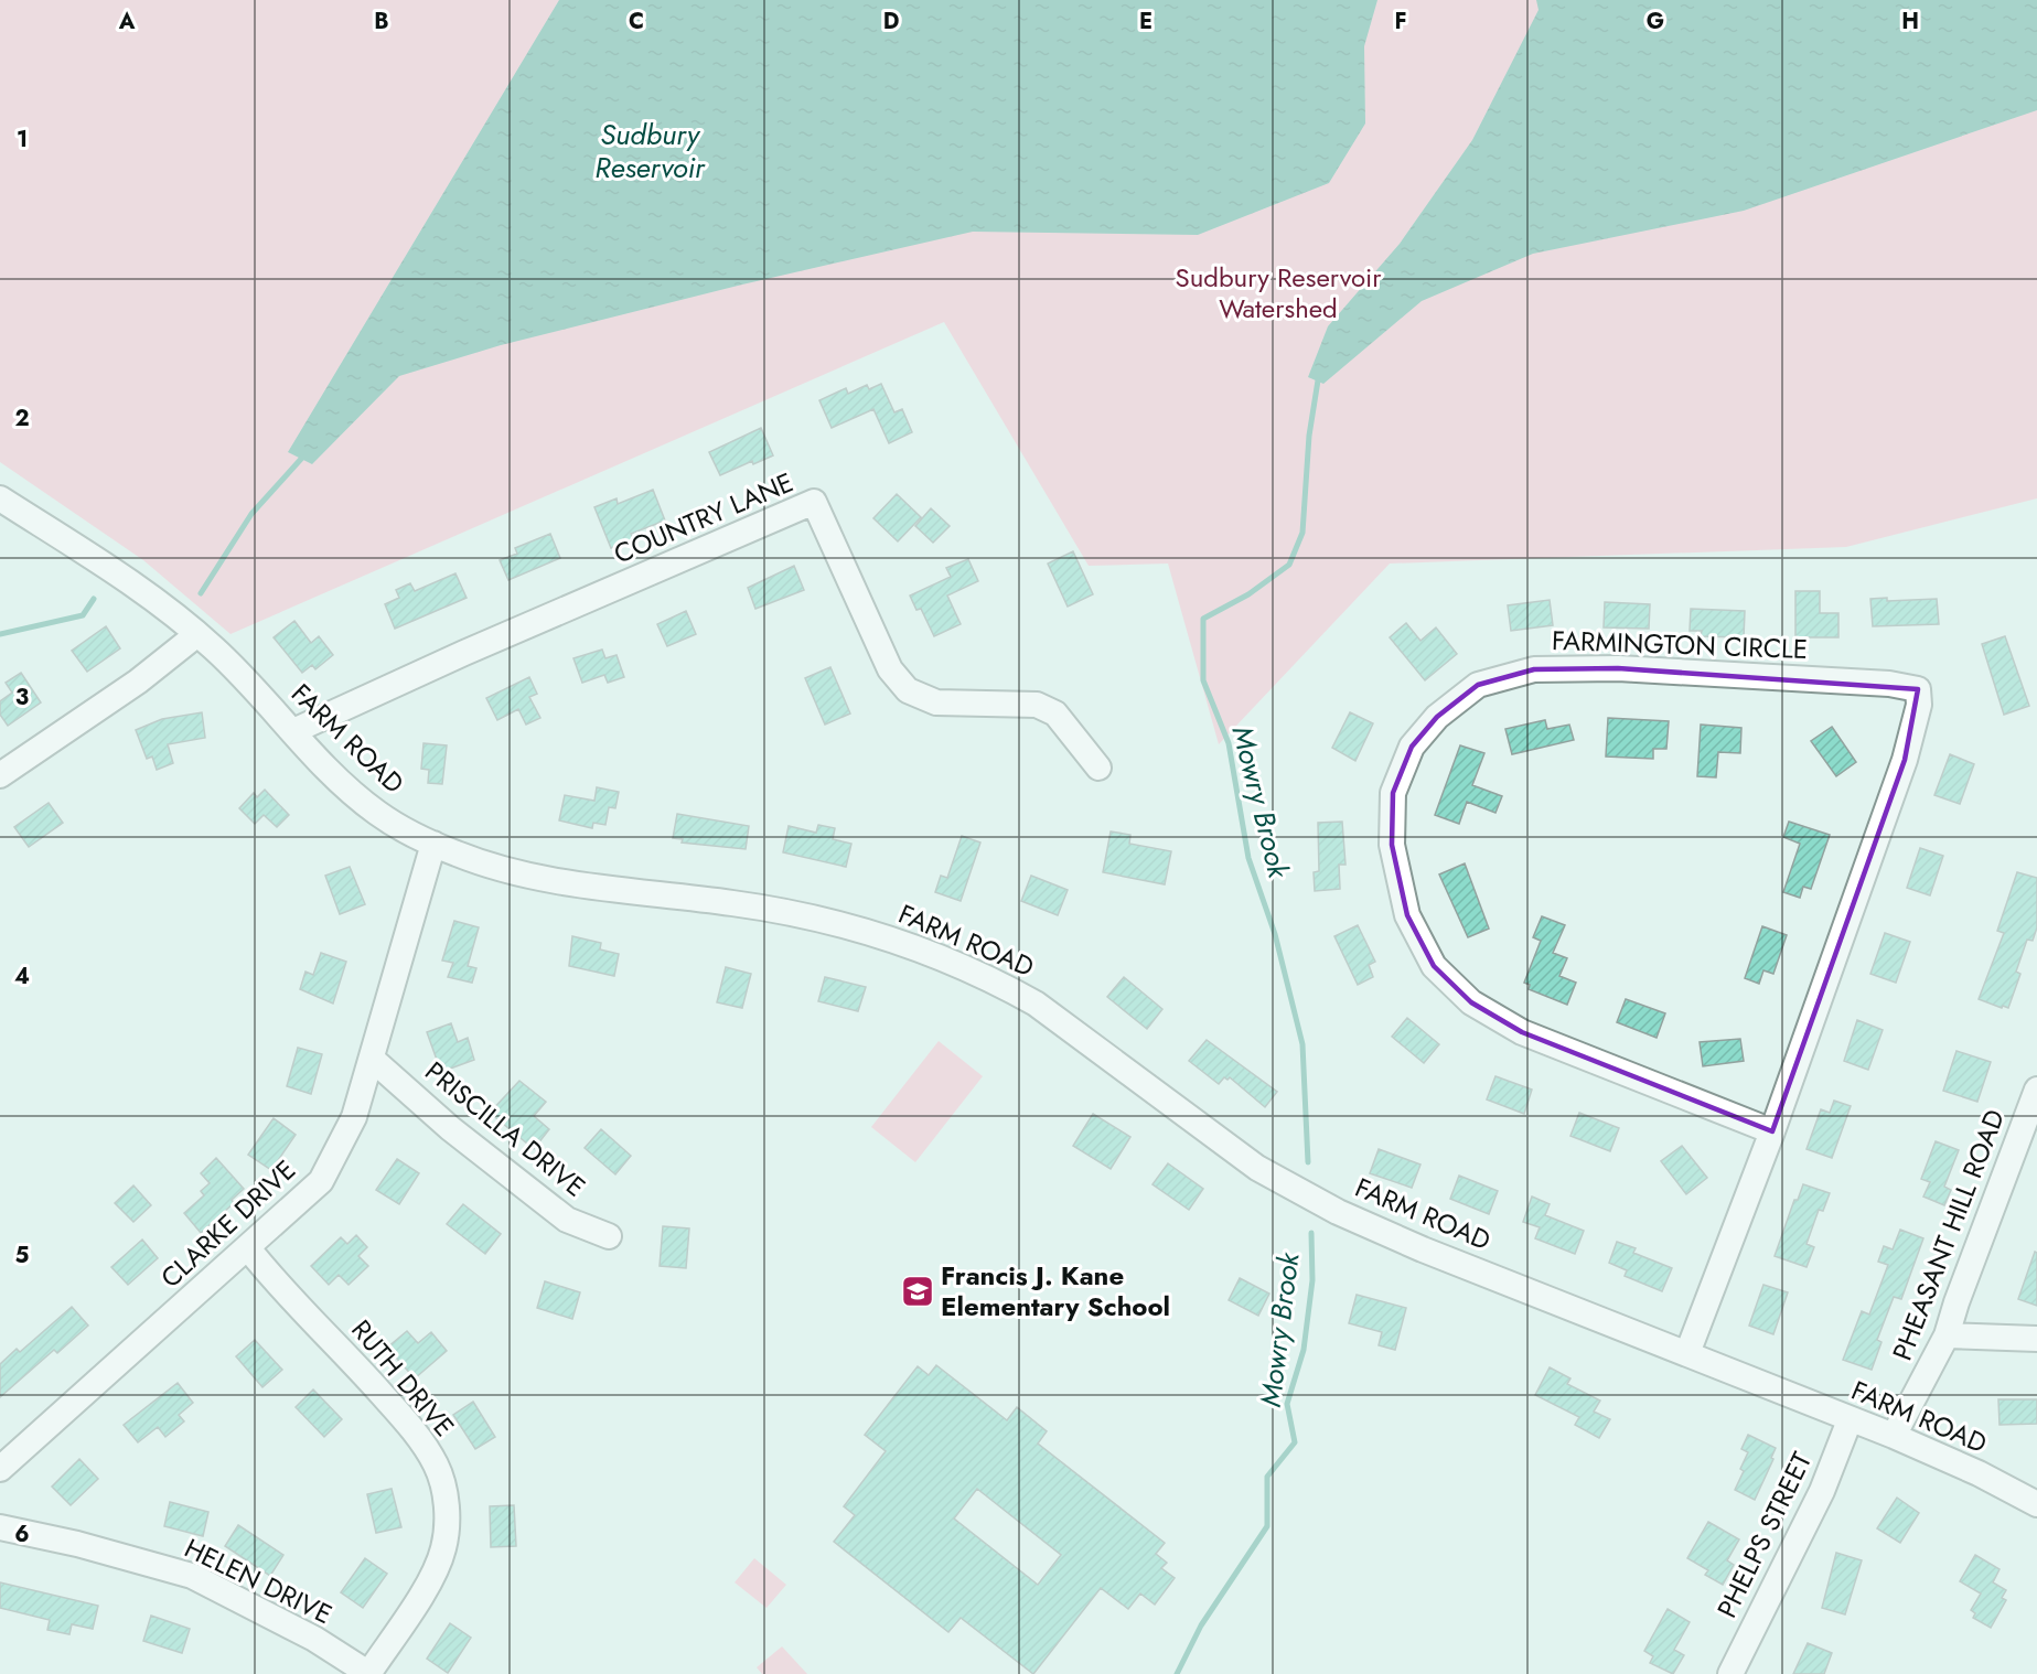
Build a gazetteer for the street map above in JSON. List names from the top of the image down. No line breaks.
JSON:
{"streets":{"street":["COUNTRY LANE","FARMINGTON CIRCLE","FARM ROAD","PRISCILLA DRIVE","CLARKE DRIVE","PHEASANT HILL ROAD","RUTH DRIVE","PHELPS STREET","HELEN DRIVE"]},"crossings":[["COUNTRY LANE","FARM ROAD"],["FARMINGTON CIRCLE","FARM ROAD"],["FARM ROAD","CLARKE DRIVE"],["FARM ROAD","PHEASANT HILL ROAD"],["FARM ROAD","PHELPS STREET"],["PRISCILLA DRIVE","CLARKE DRIVE"],["CLARKE DRIVE","RUTH DRIVE"],["RUTH DRIVE","HELEN DRIVE"]],"water":["Sudbury Reservoir","Mowry Brook"],"parks":["Sudbury Reservoir Watershed"],"places":{"school or university":["Francis J. Kane Elementary School"]},"grid":{"columns":["A","B","C","D","E","F","G","H"],"rows":["1","2","3","4","5","6"]}}
